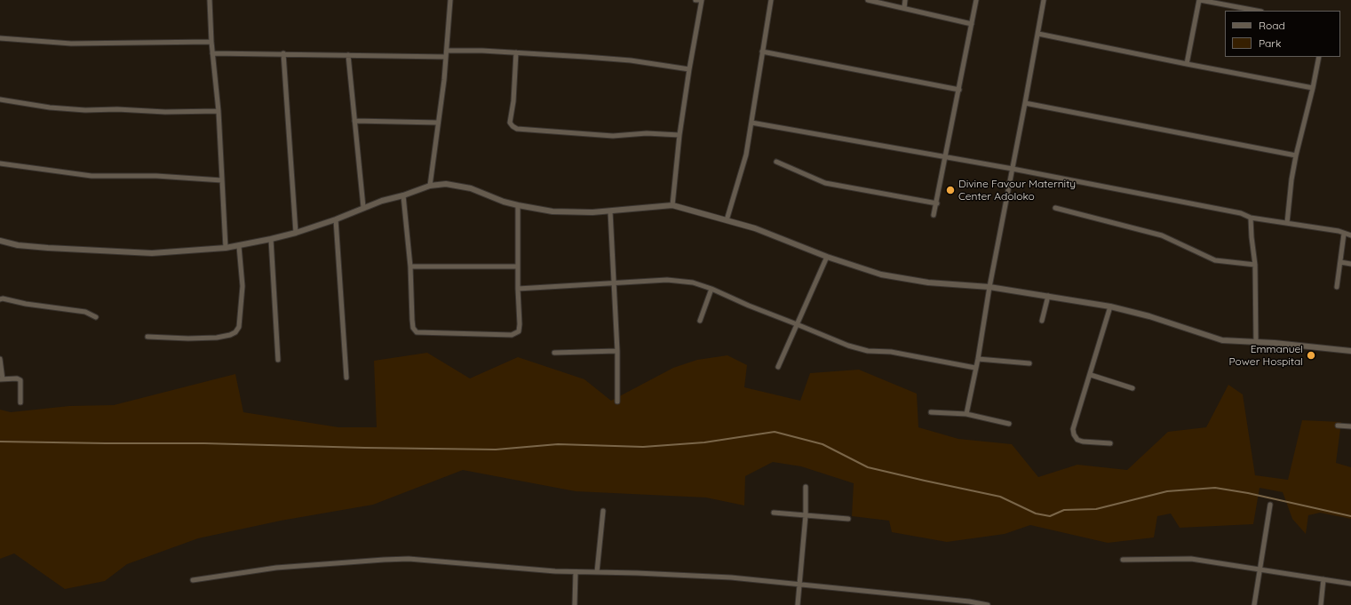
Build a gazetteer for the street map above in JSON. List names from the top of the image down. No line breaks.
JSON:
{"places":["Divine Favour Maternity Center Adoloko","Emmanuel Power Hospital"],"legend":["Road","Park"]}
